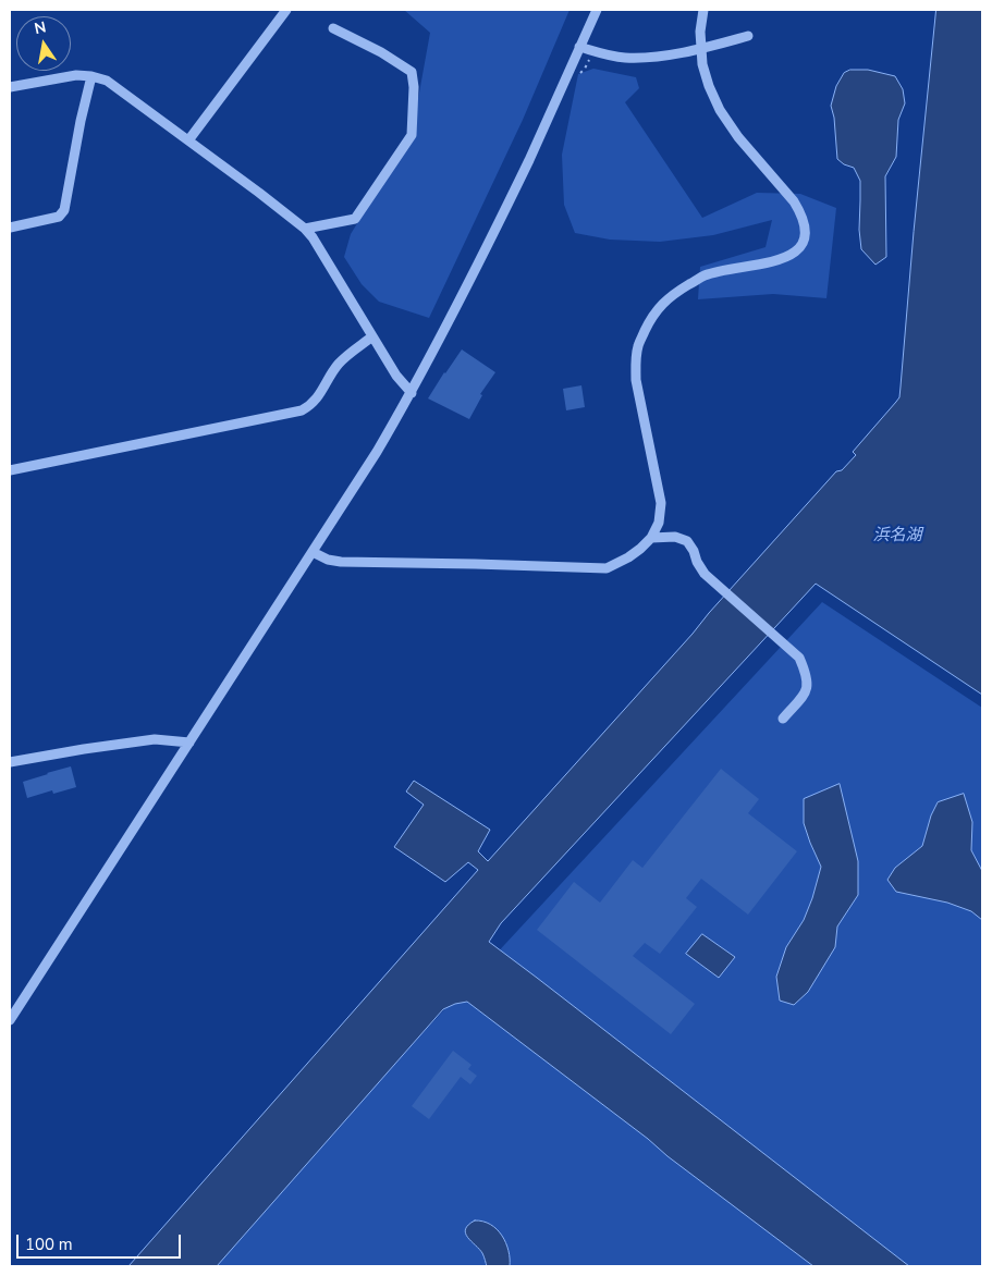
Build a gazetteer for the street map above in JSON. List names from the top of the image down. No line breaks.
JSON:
{"water":["浜名湖"],"scale_bar":"100 m","north":"top"}
